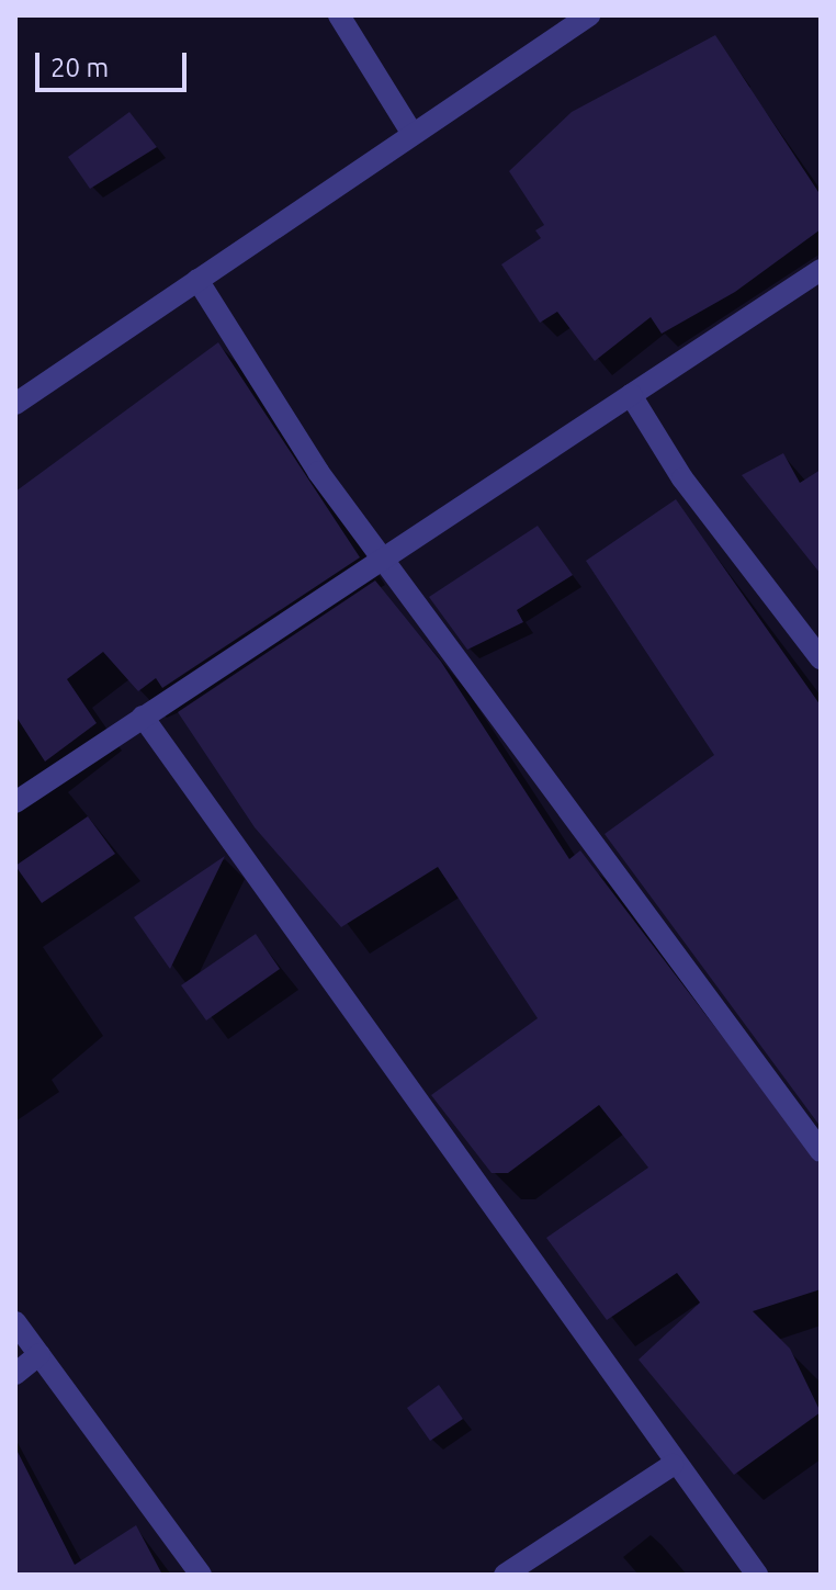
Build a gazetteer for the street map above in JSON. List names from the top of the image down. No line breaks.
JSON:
{"scale_bar":"20 m"}
